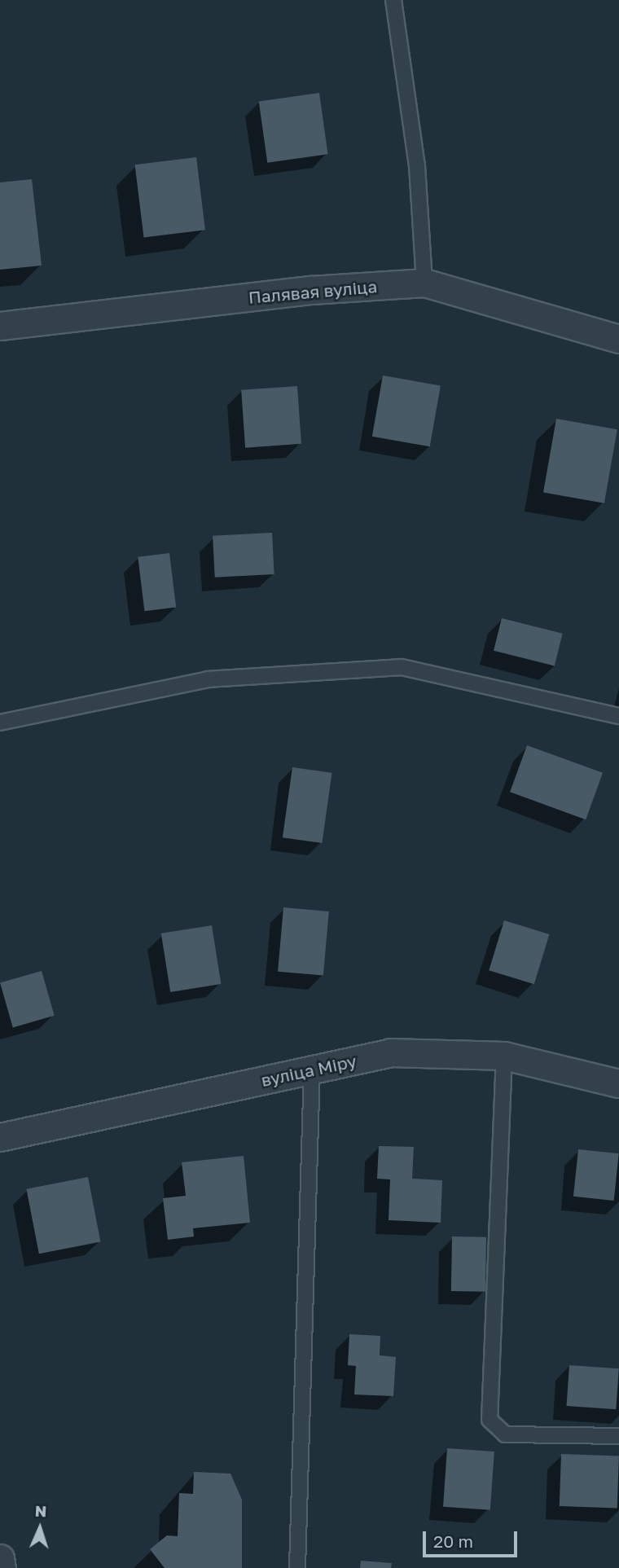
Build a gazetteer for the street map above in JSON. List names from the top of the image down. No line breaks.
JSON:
{"streets":{"street":["Палявая вуліца","вуліца Міру"]},"scale_bar":"20 m","north":"top"}
